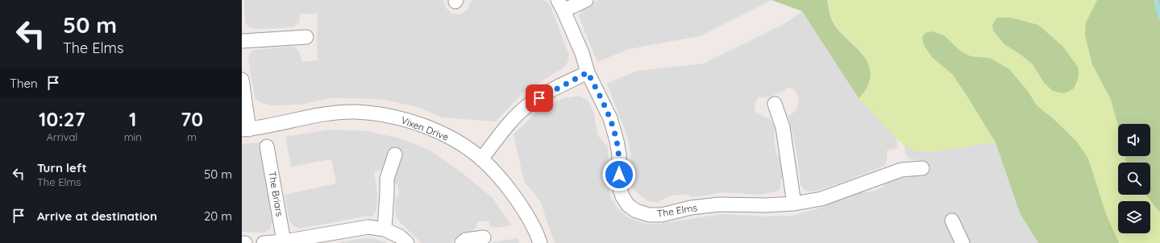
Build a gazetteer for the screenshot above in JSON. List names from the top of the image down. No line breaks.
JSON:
{"streets":{"street":["Vixen Drive","The Briars","The Elms"]},"page":{"turn":["50 m","The Elms"],"then":"Then","eta":["10:27","Arrival","1","min","70","m"],"list":[{"name":"Turn left","note":"The Elms","value":"50 m"},{"name":"Arrive at destination","value":"20 m"}]}}
